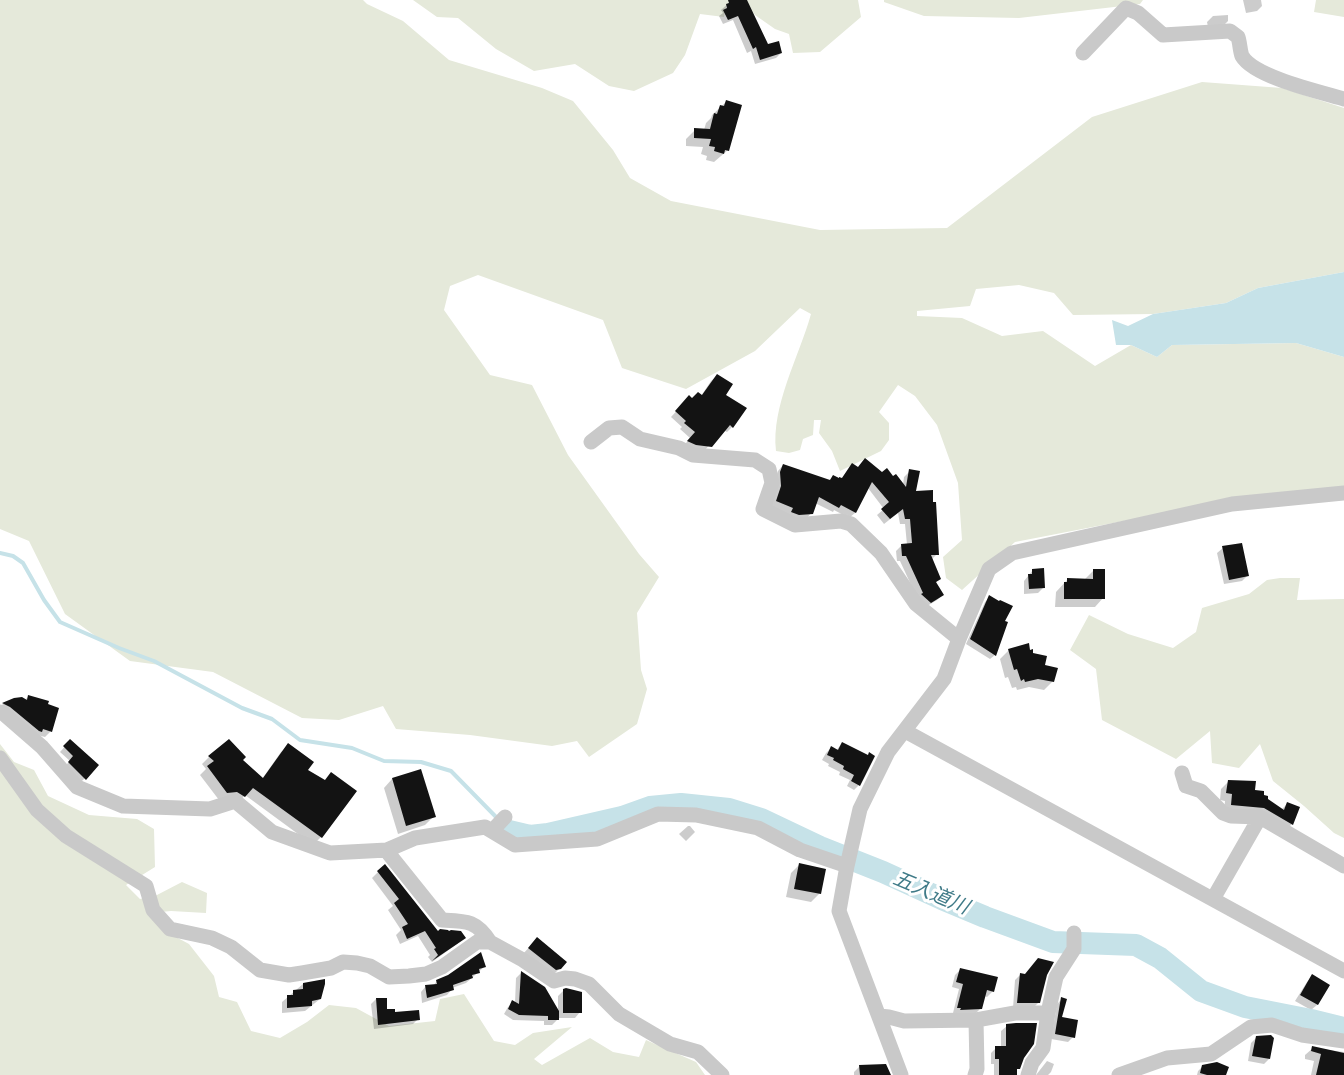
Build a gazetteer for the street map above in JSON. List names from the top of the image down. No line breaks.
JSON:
{"water":["五入道川"]}
